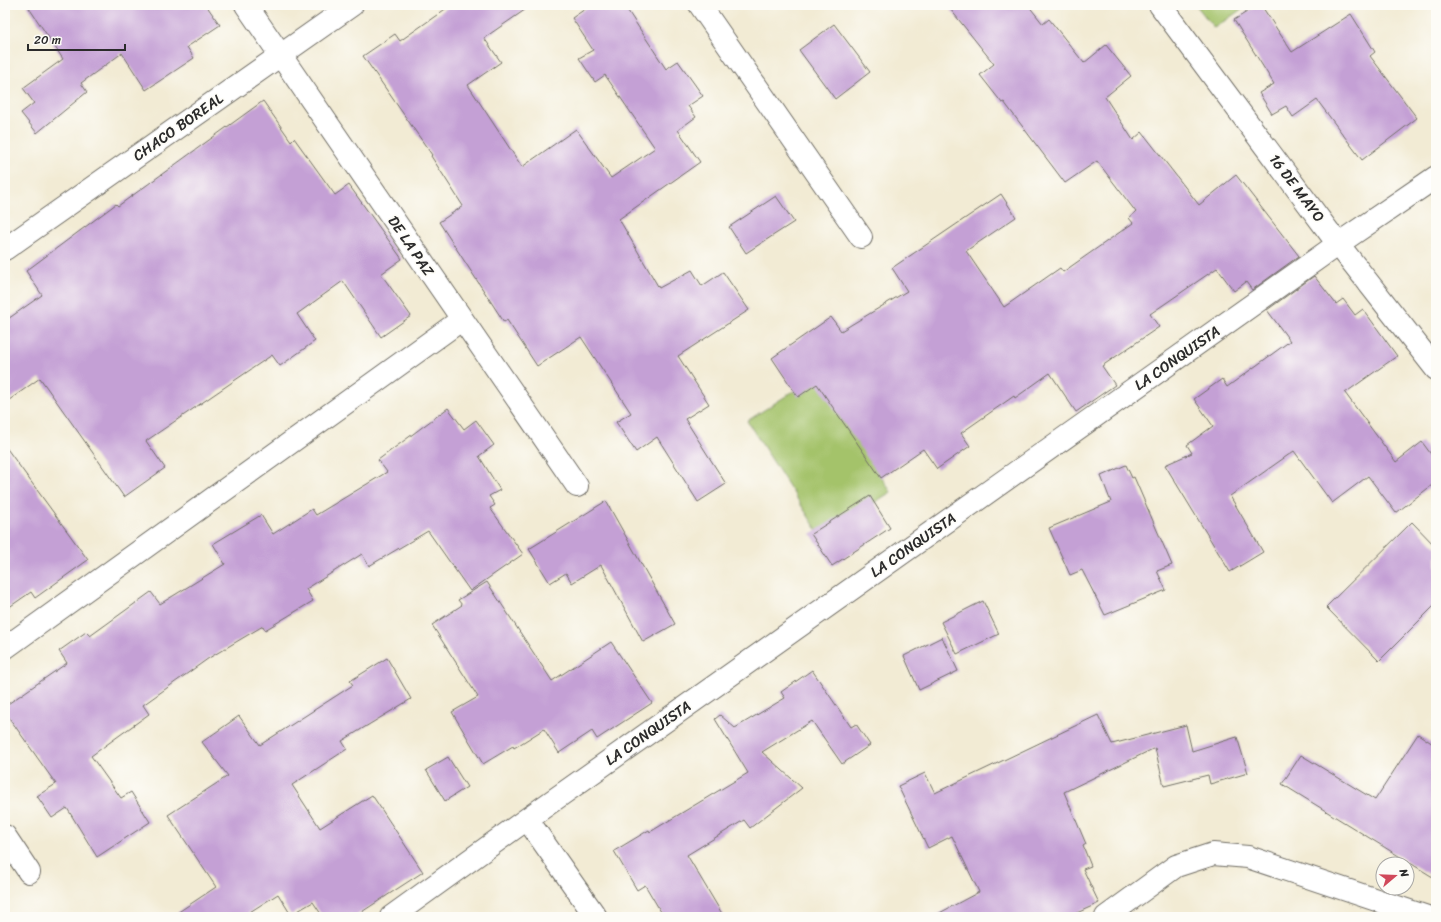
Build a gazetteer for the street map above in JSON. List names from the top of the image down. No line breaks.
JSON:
{"streets":{"street":["CHACO BOREAL","16 DE MAYO","DE LA PAZ","LA CONQUISTA"]},"crossings":[["CHACO BOREAL","DE LA PAZ"],["16 DE MAYO","LA CONQUISTA"]],"scale_bar":"20 m","north":"right"}
